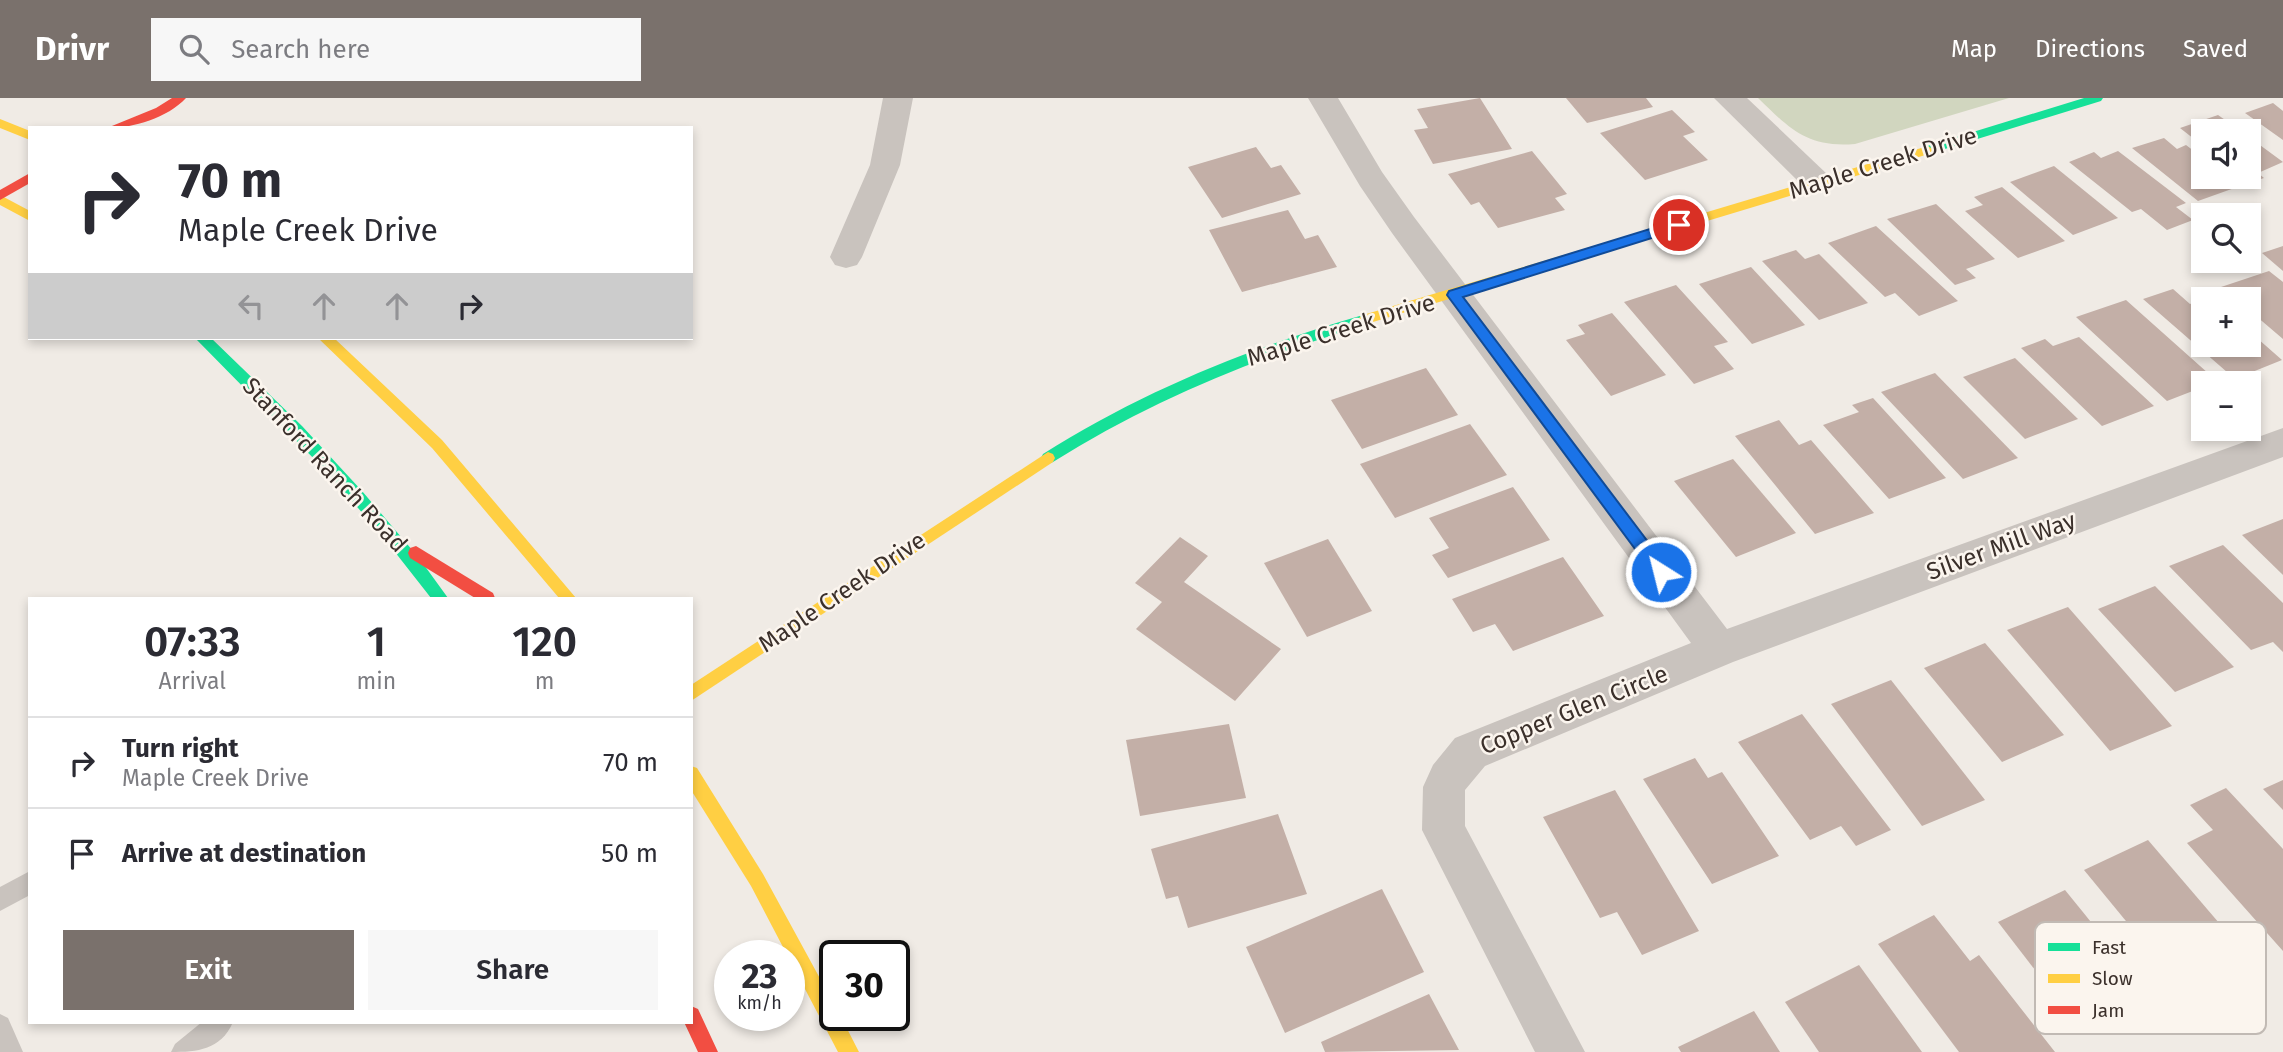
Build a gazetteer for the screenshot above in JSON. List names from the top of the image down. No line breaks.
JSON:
{"streets":{"street":["Maple Creek Drive","Stanford Ranch Road","Silver Mill Way","Copper Glen Circle"]},"crossings":[["Silver Mill Way","Copper Glen Circle"]],"legend":["Fast","Slow","Jam"],"page":{"header":"Drivr","search":"Search here","nav":["Map","Directions","Saved"],"map_buttons":["+","−"],"turn":["70 m","Maple Creek Drive"],"eta":["07:33","Arrival","1","min","120","m"],"list":[{"name":"Turn right","note":"Maple Creek Drive","value":"70 m"},{"name":"Arrive at destination","value":"50 m"}],"buttons":["Exit","Share"],"speed":"23 km/h","limit":"30"}}
